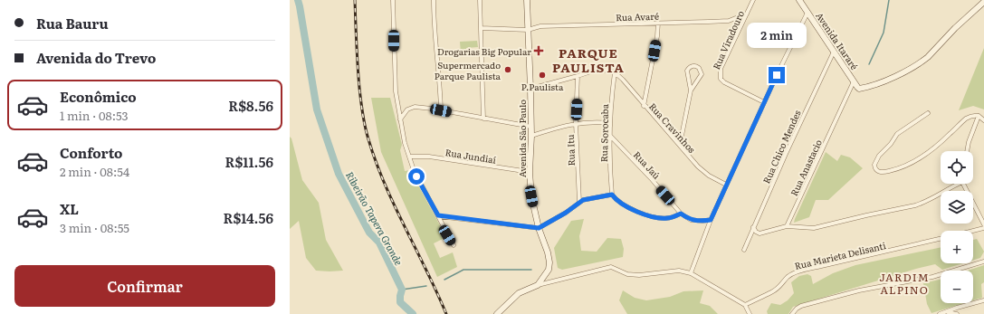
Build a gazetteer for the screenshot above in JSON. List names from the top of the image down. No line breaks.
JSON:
{"streets":{"main road":["Avenida Itararé","Avenida São Paulo"],"street":["Rua Avaré","Rua Viradouro","Rua Cravinhos","Rua Sorocaba","Rua Chico Mendes","Rua Itu","Rua Jundiaí","Rua Jaú","Rua Anastacio","Rua Marieta Delisanti"]},"crossings":[["Rua Avaré","Rua Viradouro"],["Rua Avaré","Avenida São Paulo"],["Avenida Itararé","Rua Chico Mendes"],["Avenida Itararé","Rua Anastacio"],["Rua Cravinhos","Rua Sorocaba"],["Rua Sorocaba","Rua Jaú"],["Avenida São Paulo","Rua Jundiaí"]],"districts":["PARQUE PAULISTA","JARDIM ALPINO"],"water":["Ribeirão Tapera Grande"],"places":{"health":["Drogarias Big Popular"],"other":["Supermercado Parque Paulista","P.Paulista"]},"page":{"banner":["Rua Bauru","Avenida do Trevo"],"bubble":"2 min","list":[{"name":"Econômico","note":"1 min · 08:53","value":"R$8.56"},{"name":"Conforto","note":"2 min · 08:54","value":"R$11.56"},{"name":"XL","note":"3 min · 08:55","value":"R$14.56"}],"map_buttons":["+","−"],"buttons":"Confirmar"}}
